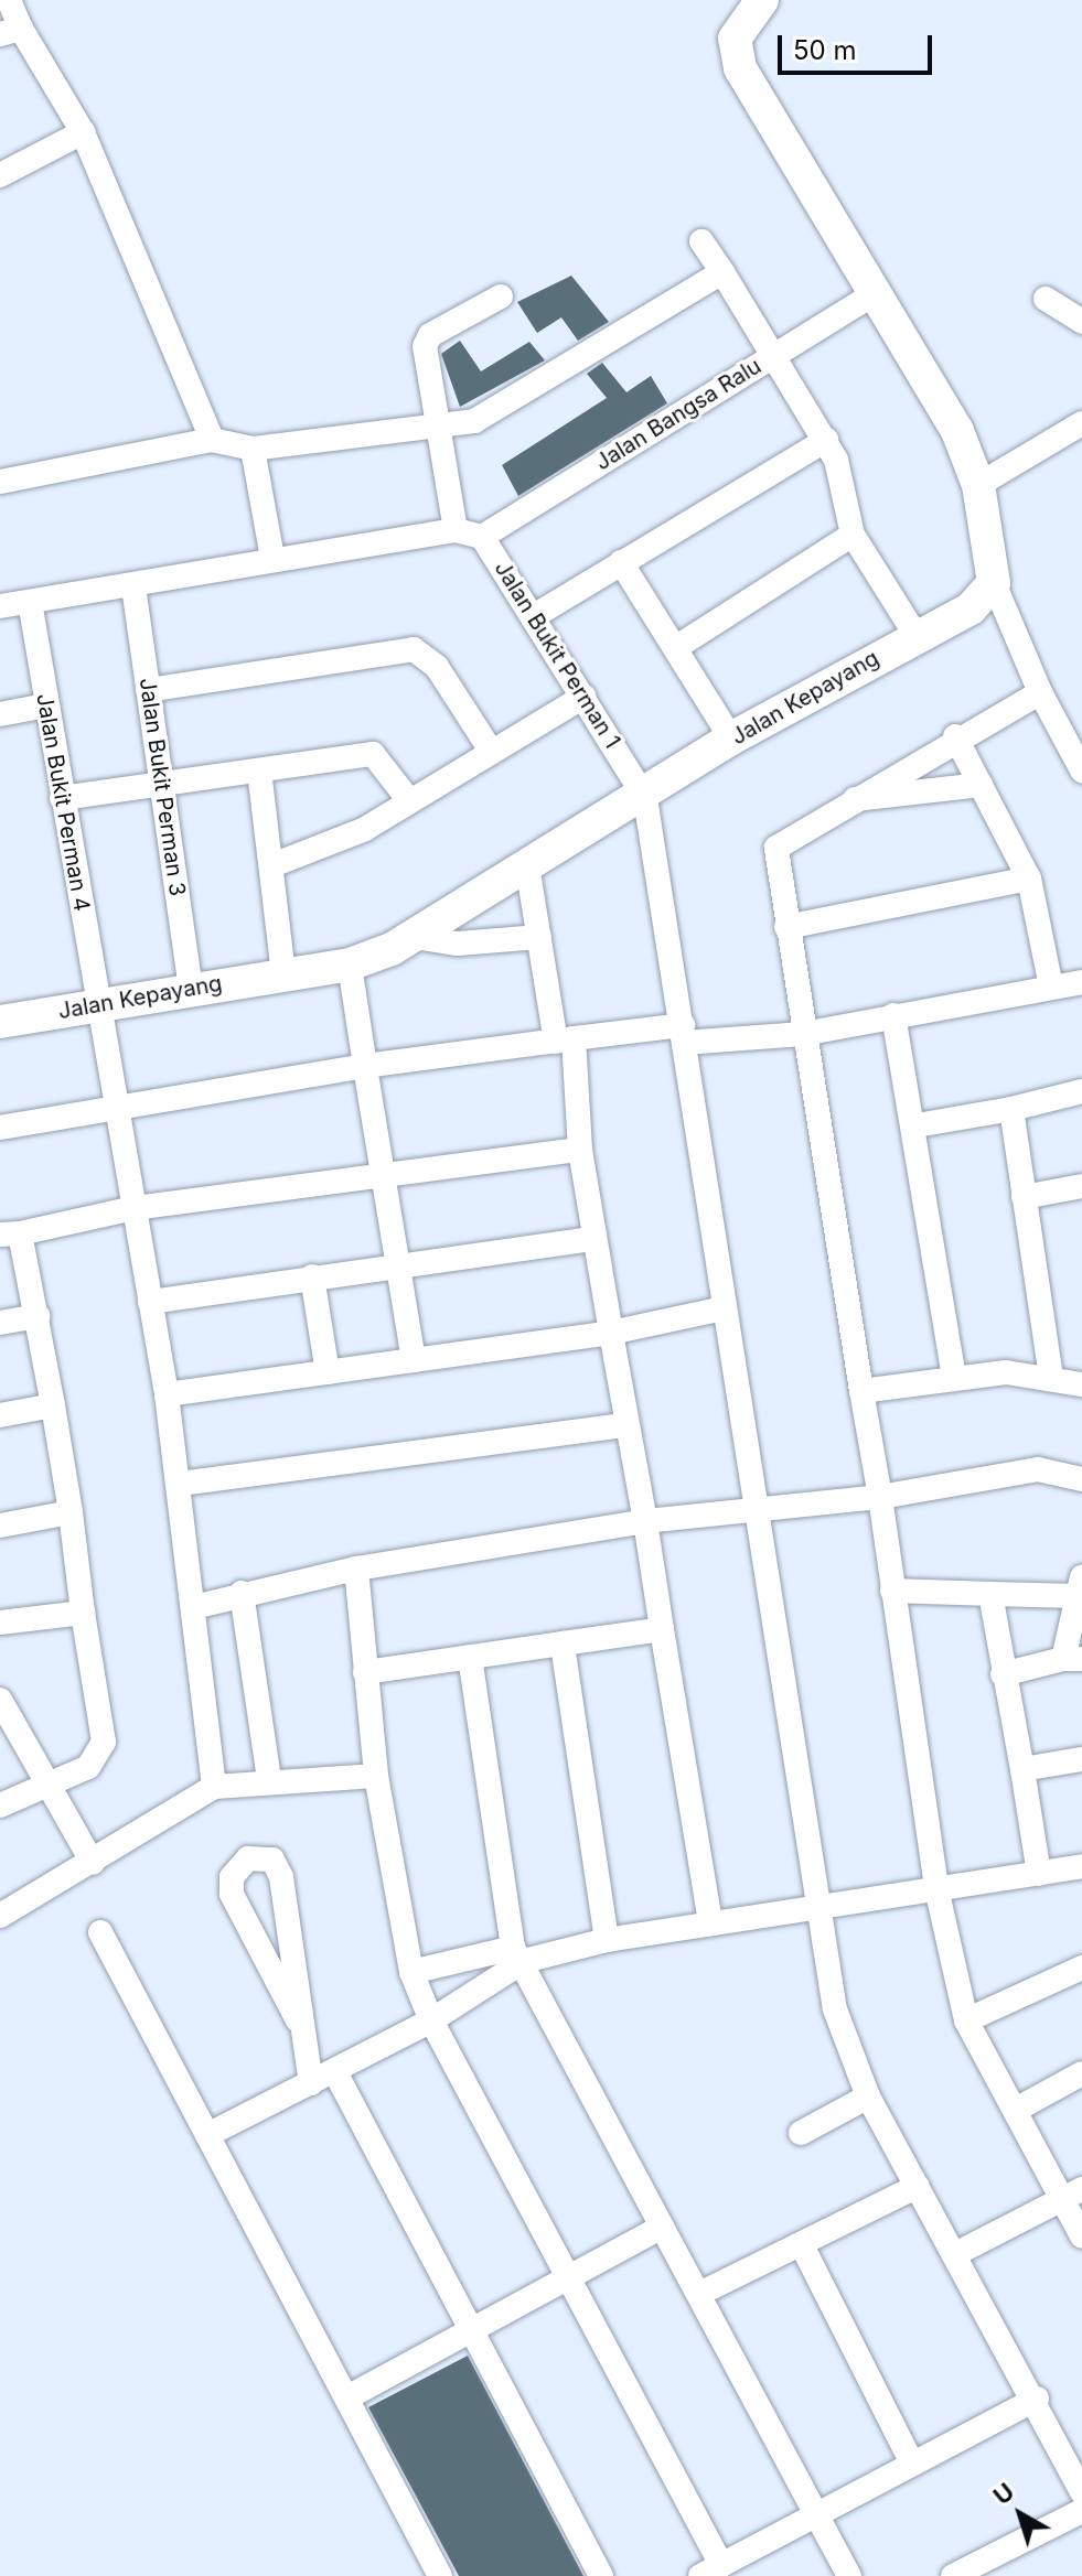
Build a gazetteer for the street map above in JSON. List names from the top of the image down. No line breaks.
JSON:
{"streets":{"street":["Jalan Bangsa Ralu","Jalan Bukit Perman 1","Jalan Kepayang","Jalan Bukit Perman 3","Jalan Bukit Perman 4"]},"crossings":[["Jalan Bangsa Ralu","Jalan Bukit Perman 1"],["Jalan Bukit Perman 1","Jalan Kepayang"],["Jalan Kepayang","Jalan Bukit Perman 3"],["Jalan Kepayang","Jalan Bukit Perman 4"]],"scale_bar":"50 m","north":"top left"}
